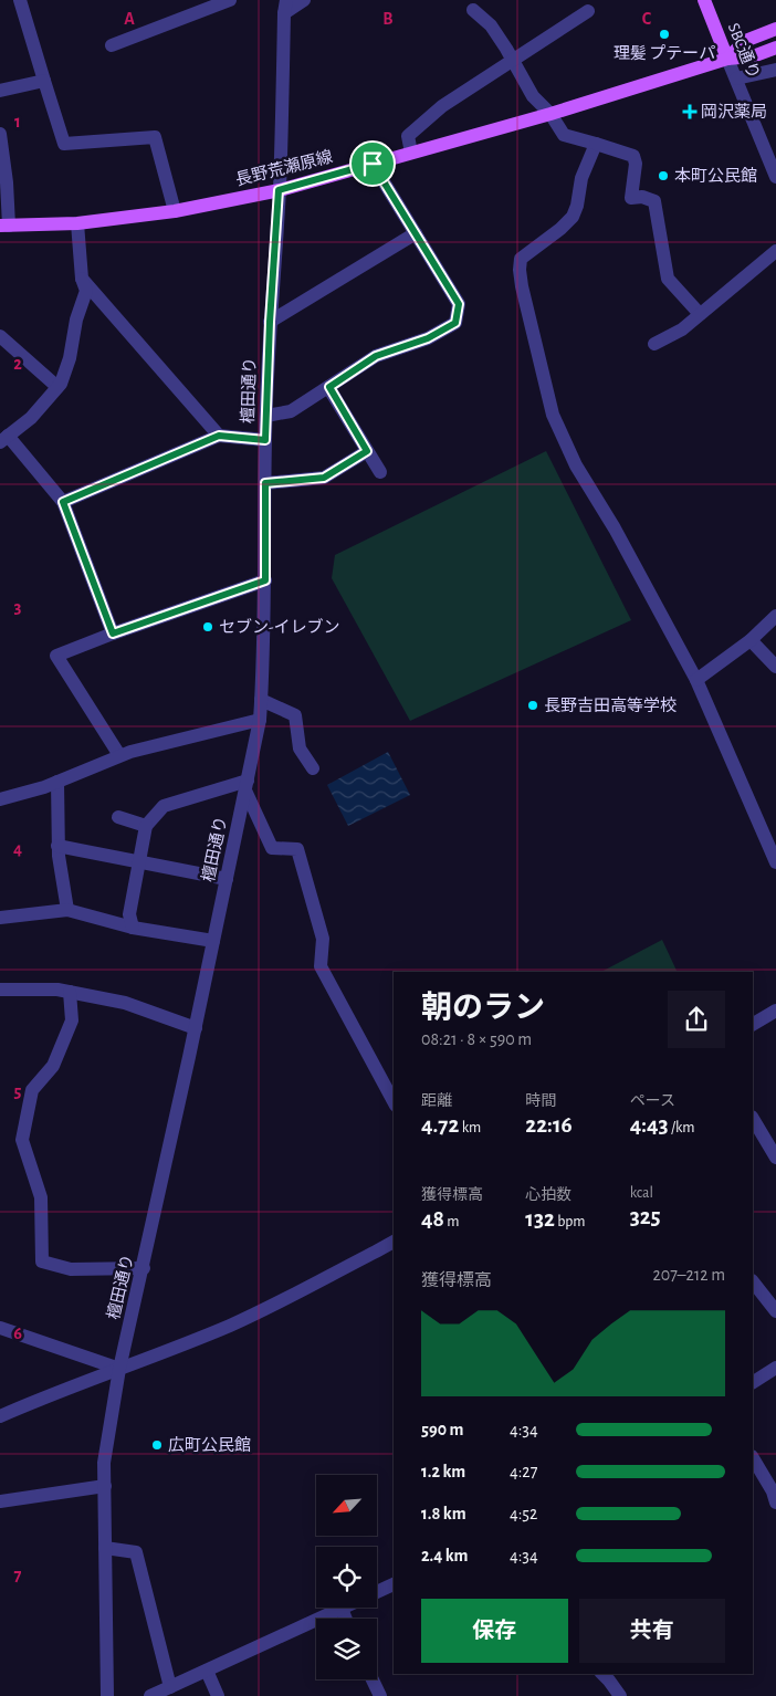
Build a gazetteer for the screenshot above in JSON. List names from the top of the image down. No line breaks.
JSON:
{"streets":{"main road":["SBC通り","長野荒瀬原線"],"street":["檀田通り"]},"crossings":[["SBC通り","長野荒瀬原線"],["長野荒瀬原線","檀田通り"]],"places":{"other":["理髪 プテーパ","本町公民館","セブン-イレブン","長野吉田高等学校","広町公民館"],"health":["岡沢薬局"]},"north":"bottom left","page":{"heading":["朝のラン","08:21 · 8 × 590 m"],"stats":[["距離","4.72 km"],["時間","22:16"],["ペース","4:43 /km"],["獲得標高","48 m"],["心拍数","132 bpm"],["kcal","325"]],"chart":["獲得標高","207–212 m"],"list":[{"name":"590 m","note":"4:34"},{"name":"1.2 km","note":"4:27"},{"name":"1.8 km","note":"4:52"},{"name":"2.4 km","note":"4:34"}],"buttons":["保存","共有"]},"grid":{"columns":["A","B","C"],"rows":["1","2","3","4","5","6","7"]}}
